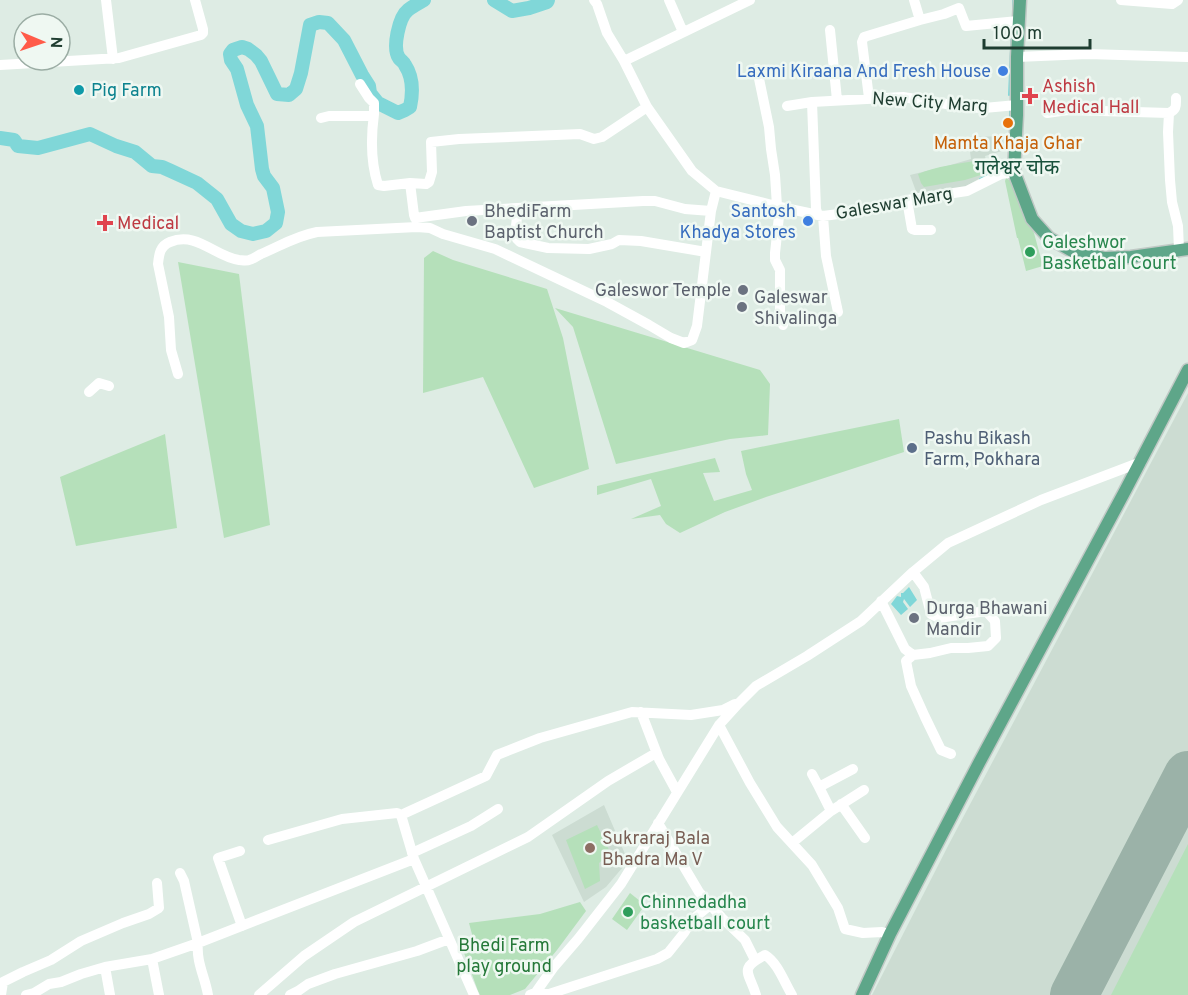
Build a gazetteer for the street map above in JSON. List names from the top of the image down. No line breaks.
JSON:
{"streets":{"street":["New City Marg","Galeswar Marg"]},"districts":["गलेश्वर चोक"],"parks":["Bhedi Farm play ground"],"places":{"other":["Laxmi Kiraana And Fresh House","Pig Farm","Mamta Khaja Ghar","BhediFarm Baptist Church","Santosh Khadya Stores","Galeshwor Basketball Court","Galeswor Temple","Galeswar Shivalinga","Pashu Bikash Farm, Pokhara","Durga Bhawani Mandir","Sukraraj Bala Bhadra Ma V","Chinnedadha basketball court"],"health":["Ashish Medical Hall","Medical"]},"scale_bar":"100 m","north":"right"}
